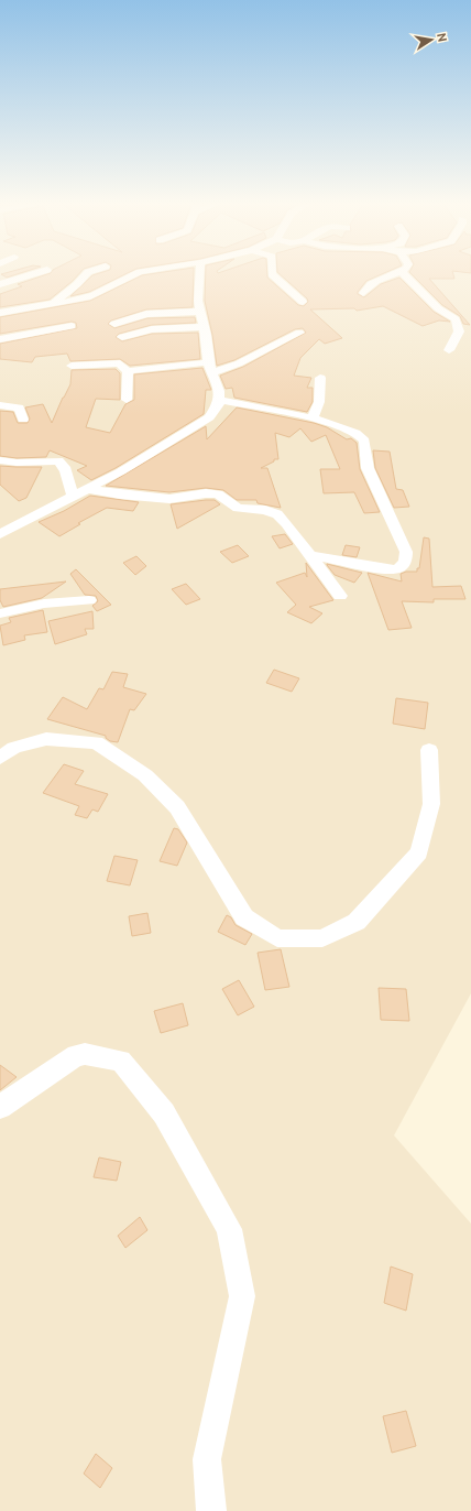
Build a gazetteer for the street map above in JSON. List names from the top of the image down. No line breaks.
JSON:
{"north":"right"}
